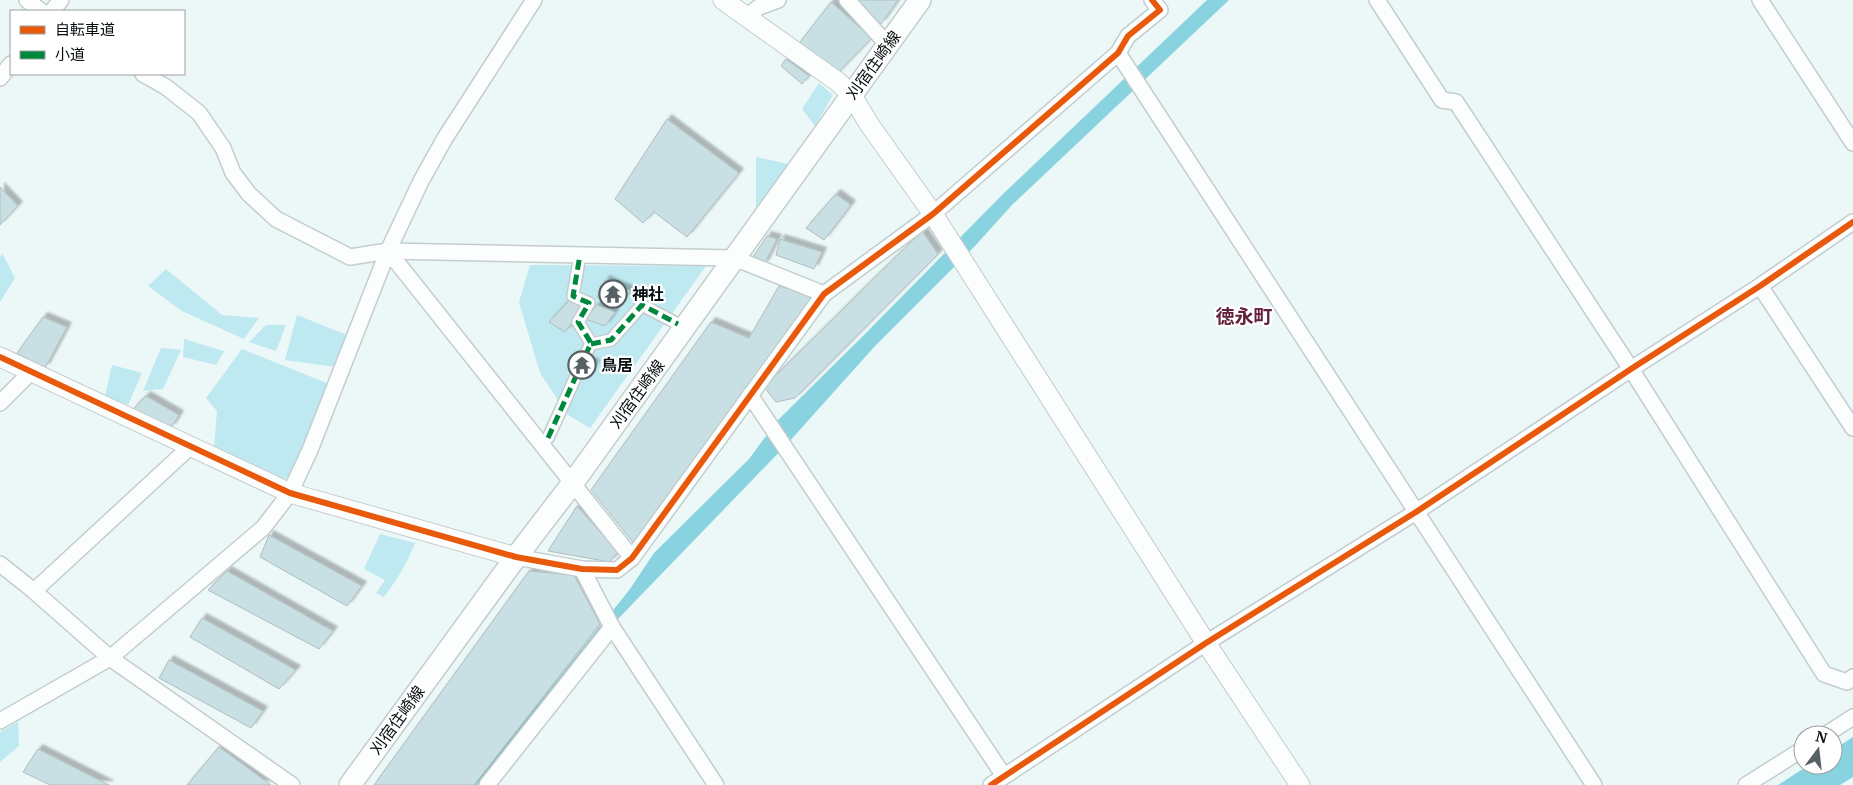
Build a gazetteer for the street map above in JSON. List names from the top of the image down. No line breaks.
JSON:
{"streets":{"main road":["刈宿住崎線"]},"districts":["徳永町"],"places":{"temple":["神社","鳥居"]},"legend":["自転車道","小道"],"north":"top"}
